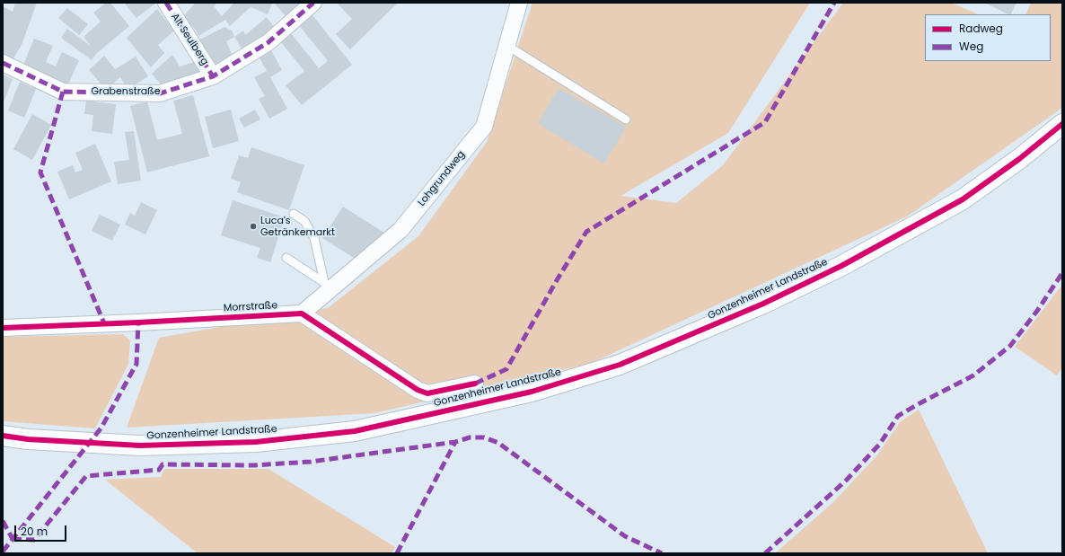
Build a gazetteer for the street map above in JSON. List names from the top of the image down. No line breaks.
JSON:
{"streets":{"street":["Alt Seulberg","Grabenstraße","Lohgrundweg","Gonzenheimer Landstraße","Morrstraße"]},"crossings":[["Alt Seulberg","Grabenstraße"],["Lohgrundweg","Morrstraße"]],"places":["Luca's Getränkemarkt"],"legend":["Radweg","Weg"],"scale_bar":"20 m"}
